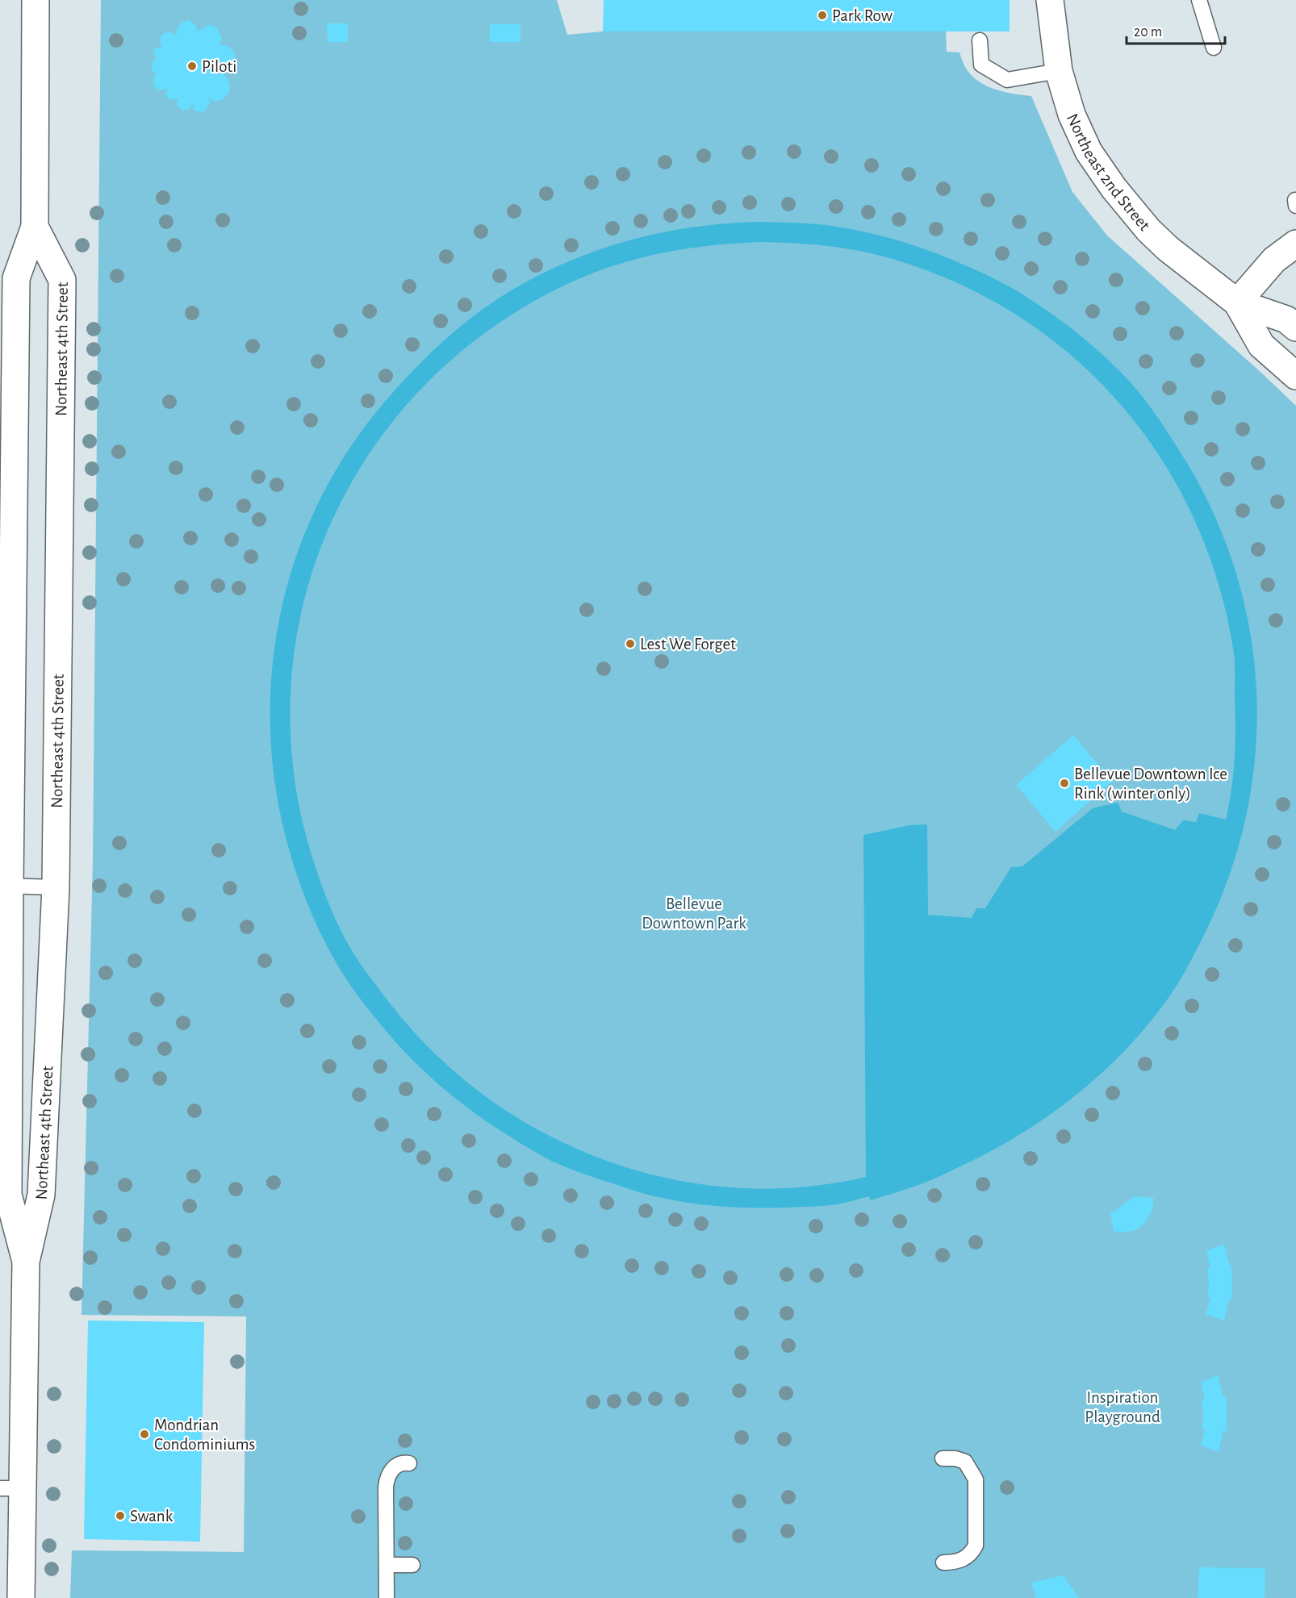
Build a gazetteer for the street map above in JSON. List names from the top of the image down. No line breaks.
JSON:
{"streets":{"main road":["Northeast 2nd Street","Northeast 4th Street"]},"parks":["Bellevue Downtown Park","Inspiration Playground"],"places":["Park Row","Piloti","Lest We Forget","Bellevue Downtown Ice Rink (winter only)","Mondrian Condominiums","Swank"],"scale_bar":"20 m"}
